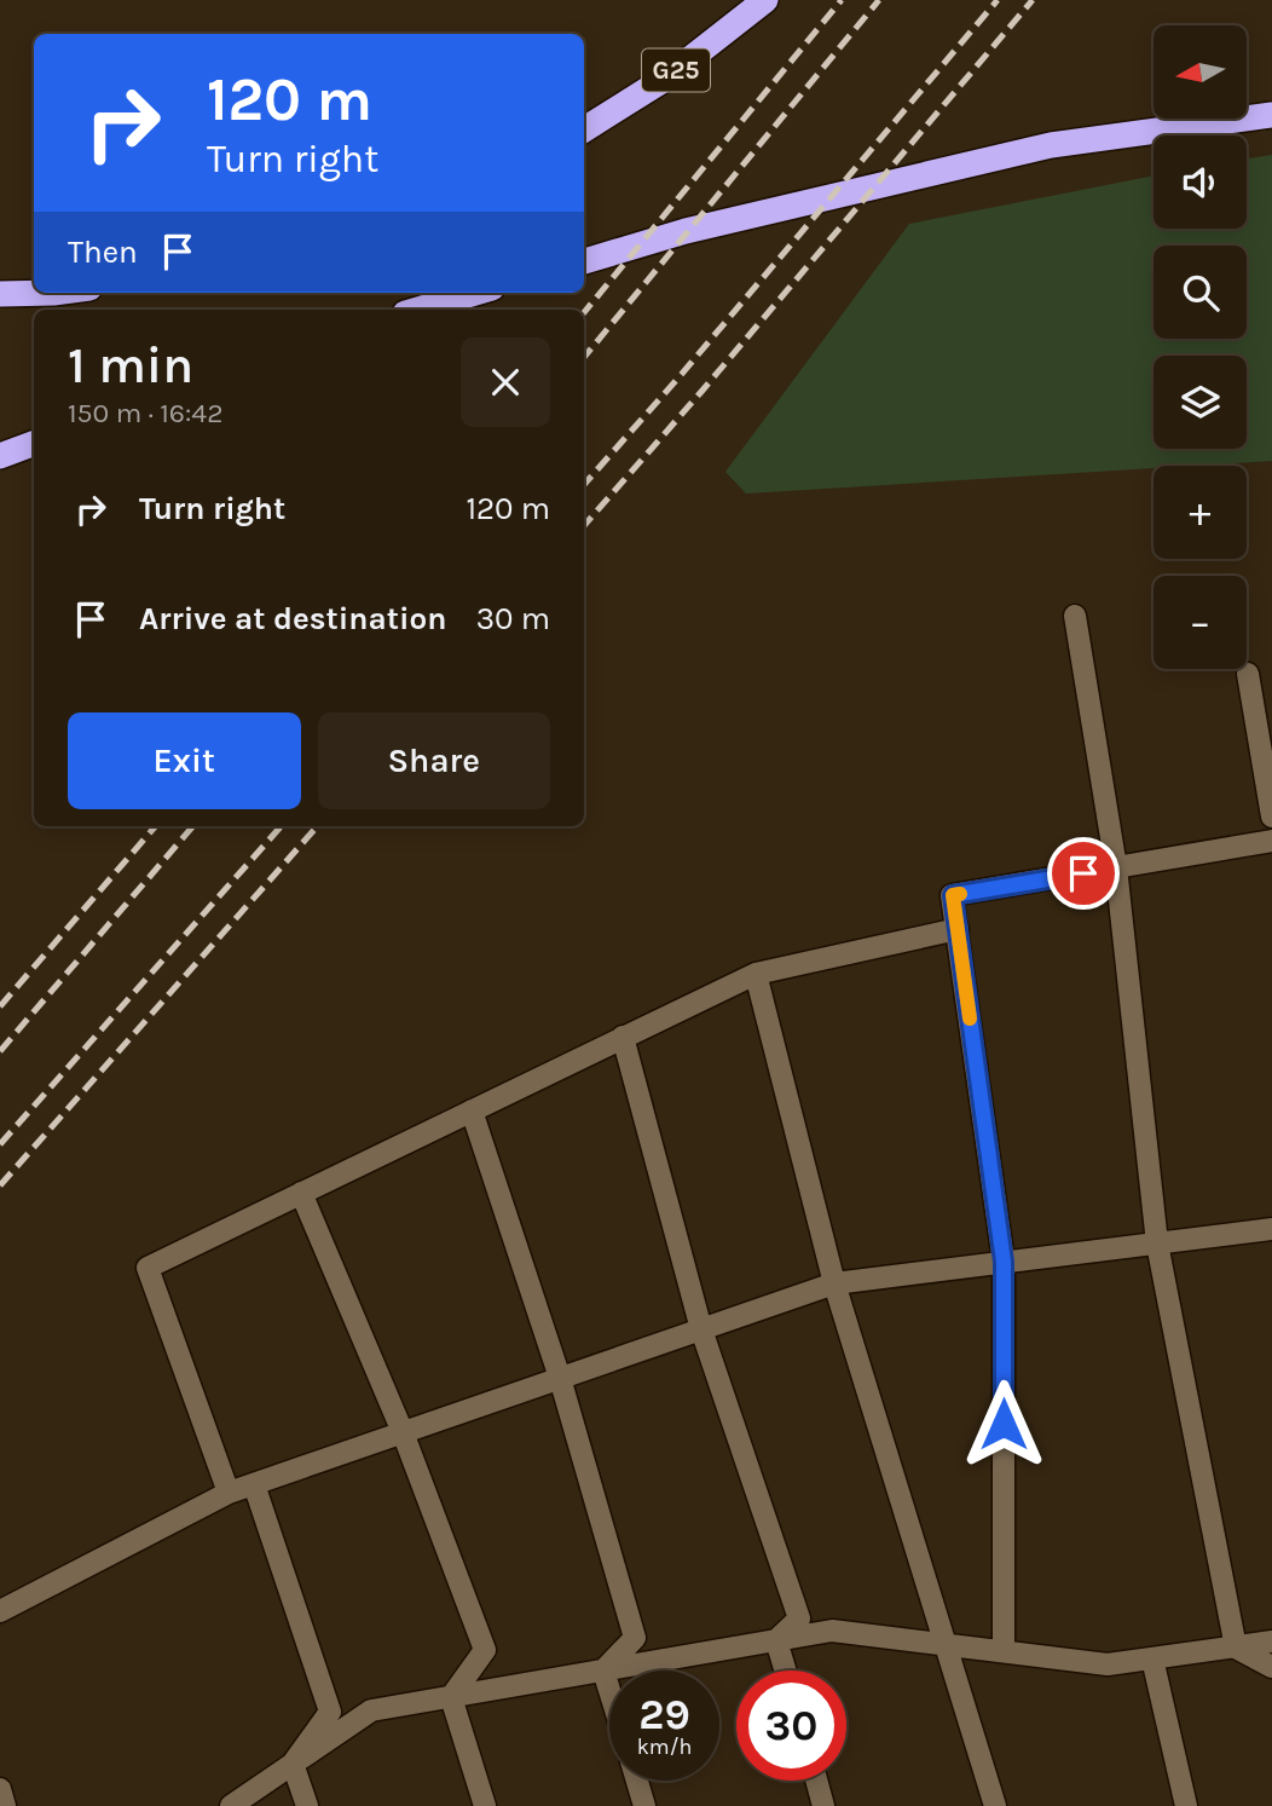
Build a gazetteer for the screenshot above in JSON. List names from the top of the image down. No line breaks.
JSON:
{"streets":{"highway":["G25"]},"north":"left","page":{"map_buttons":["+","−"],"turn":["120 m","Turn right"],"then":"Then","heading":["1 min","150 m · 16:42"],"list":[{"name":"Turn right","value":"120 m"},{"name":"Arrive at destination","value":"30 m"}],"buttons":["Exit","Share"],"speed":"29 km/h","limit":"30"}}
